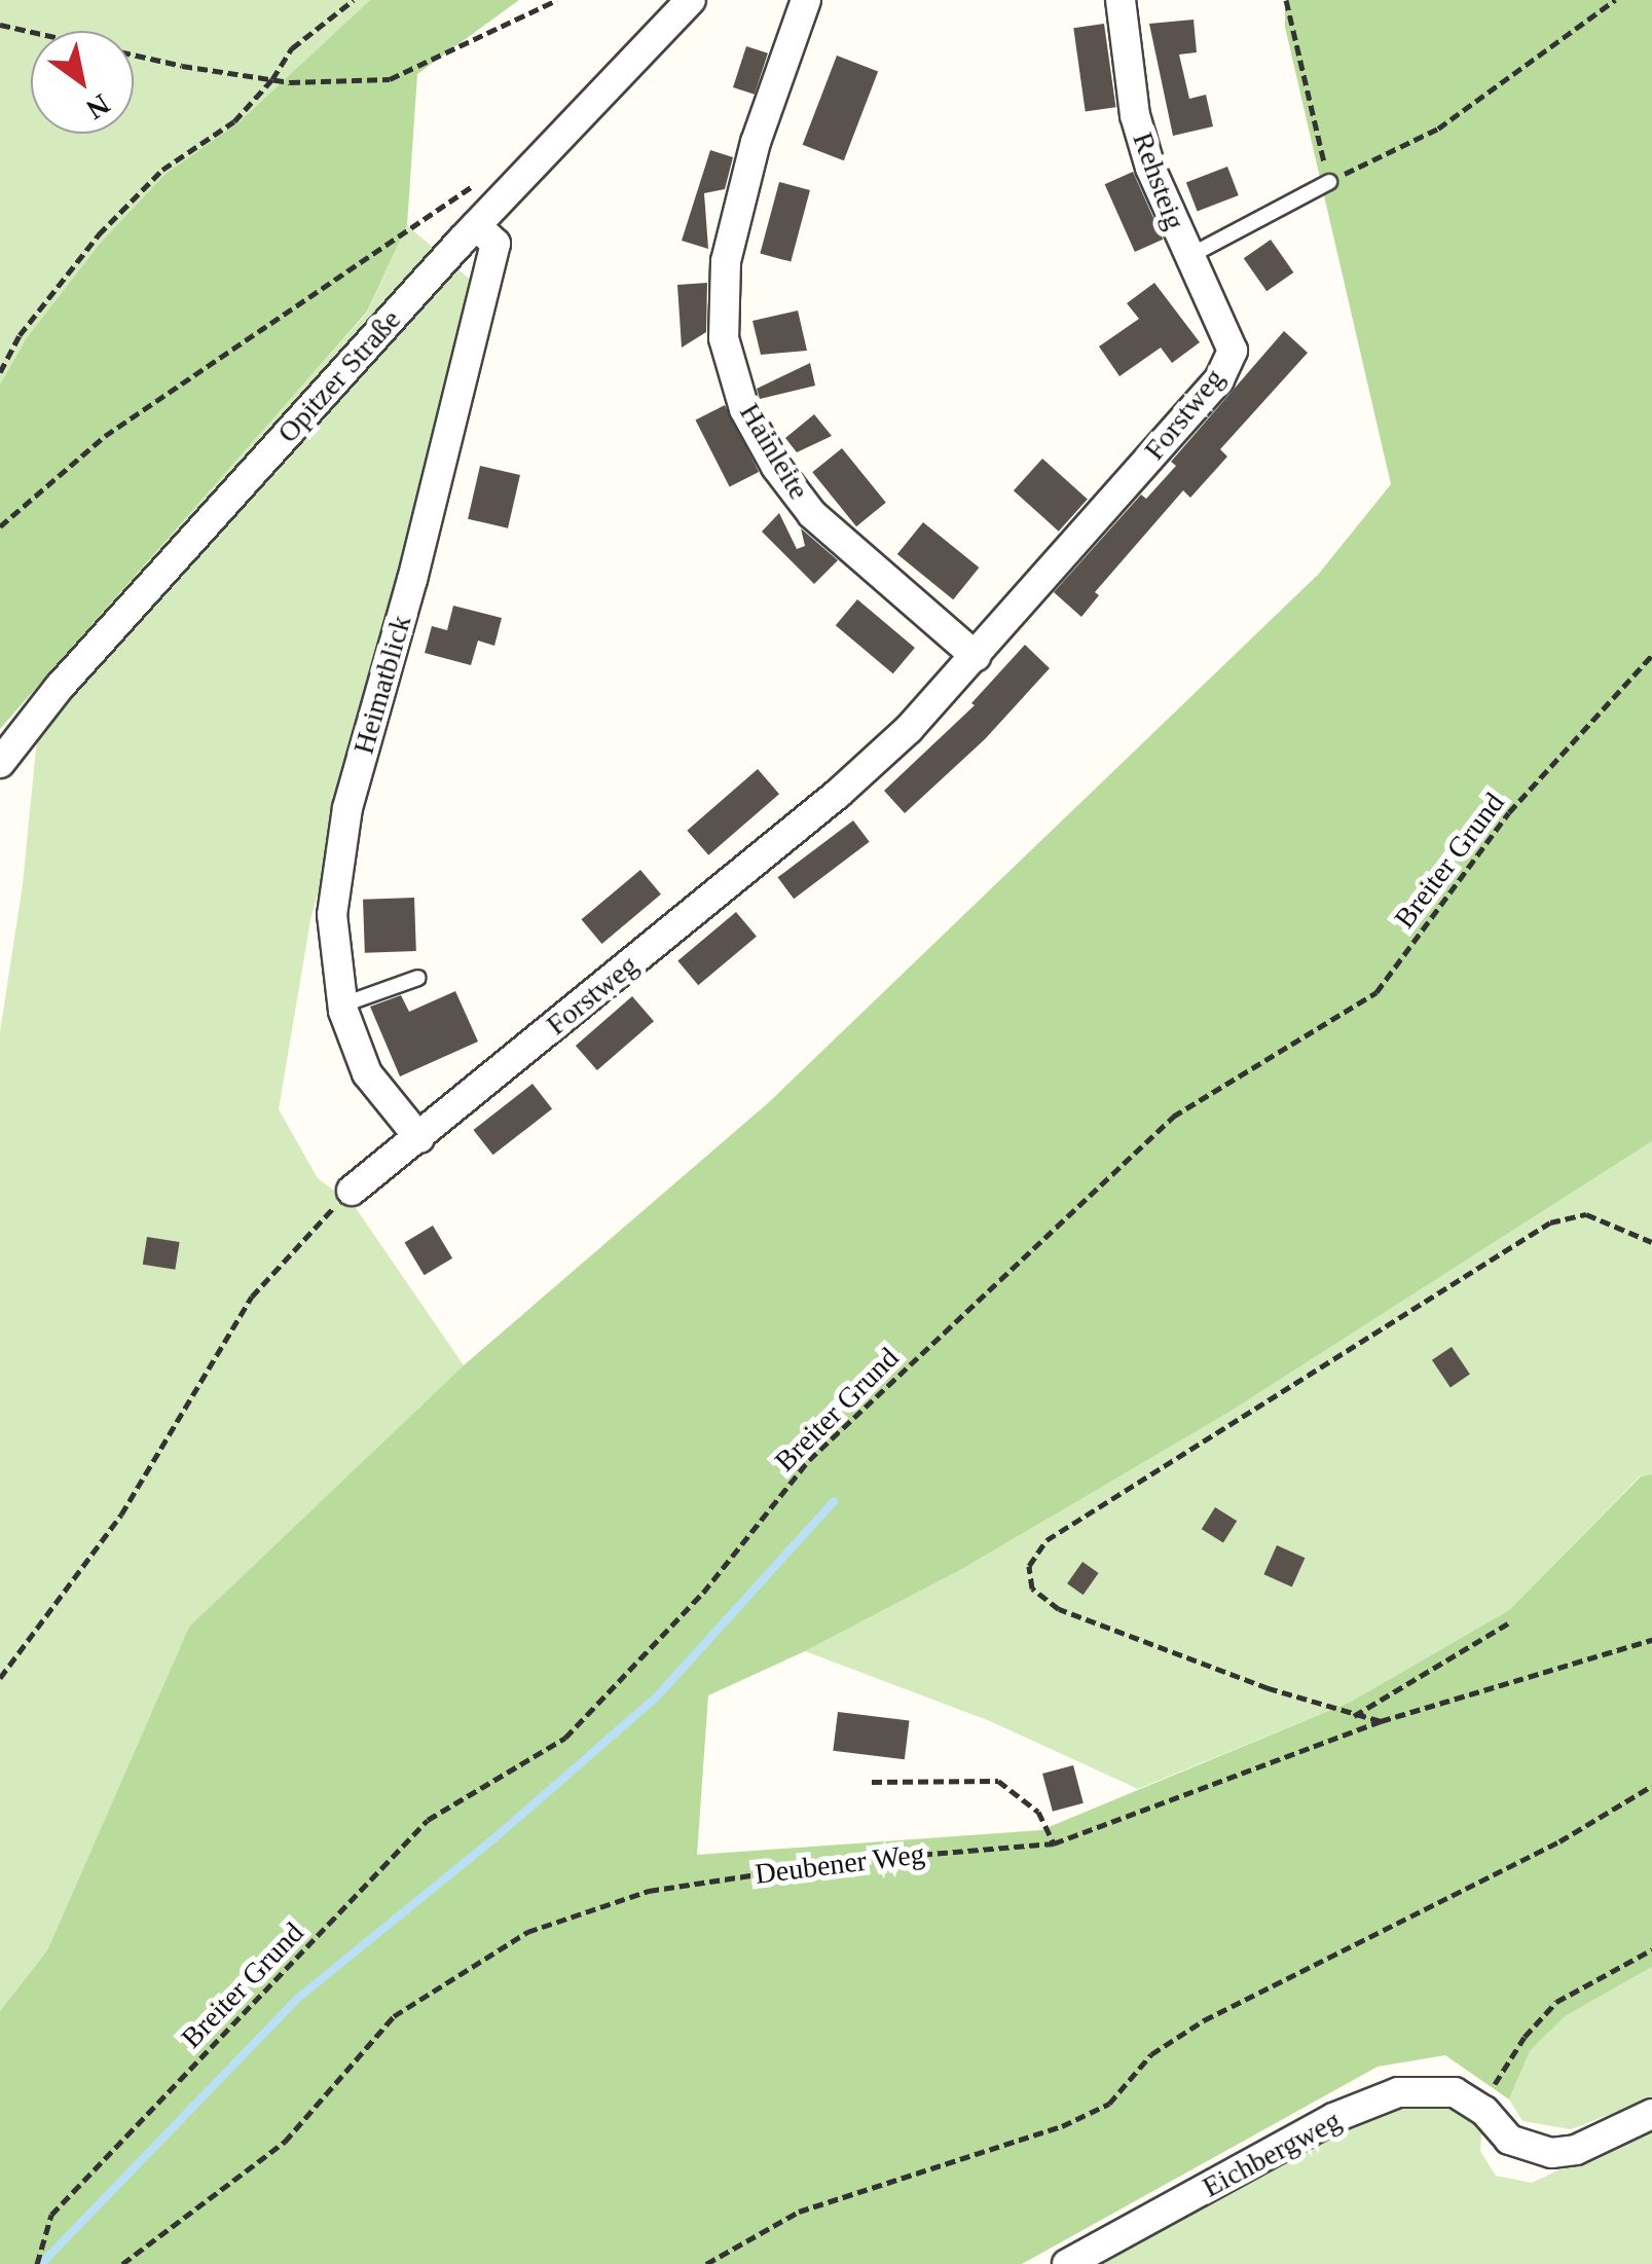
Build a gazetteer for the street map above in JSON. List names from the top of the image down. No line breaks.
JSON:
{"streets":{"street":["Rehsteig","Opitzer Straße","Forstweg","Hainleite","Heimatblick","Eichbergweg"],"path":["Breiter Grund","Deubener Weg"]},"crossings":[["Rehsteig","Forstweg"],["Opitzer Straße","Heimatblick"],["Forstweg","Hainleite"],["Forstweg","Heimatblick"]],"north":"bottom right"}
